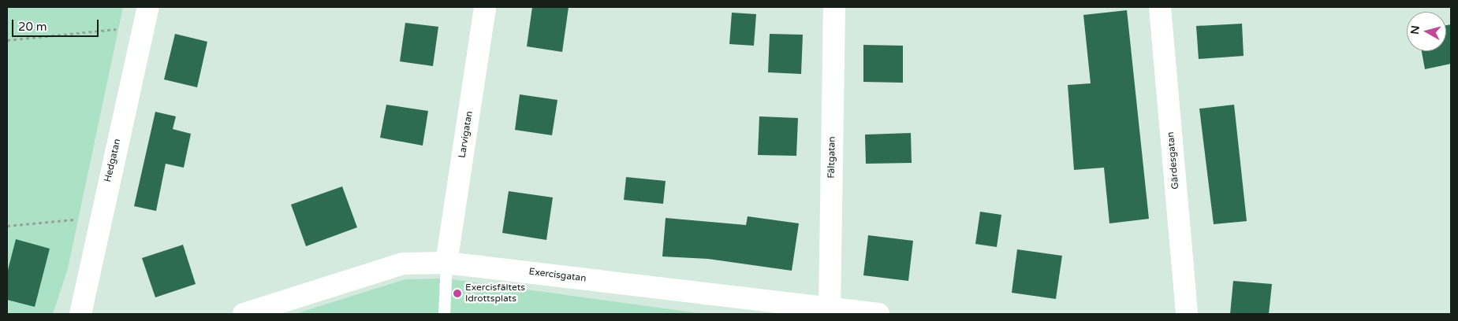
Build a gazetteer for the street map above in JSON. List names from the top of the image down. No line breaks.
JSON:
{"streets":{"street":["Larvigatan","Fältgatan","Hedgatan","Gärdesgatan","Exercisgatan"]},"crossings":[["Larvigatan","Exercisgatan"],["Fältgatan","Exercisgatan"]],"places":["Exercisfältets Idrottsplats"],"scale_bar":"20 m","north":"left"}
